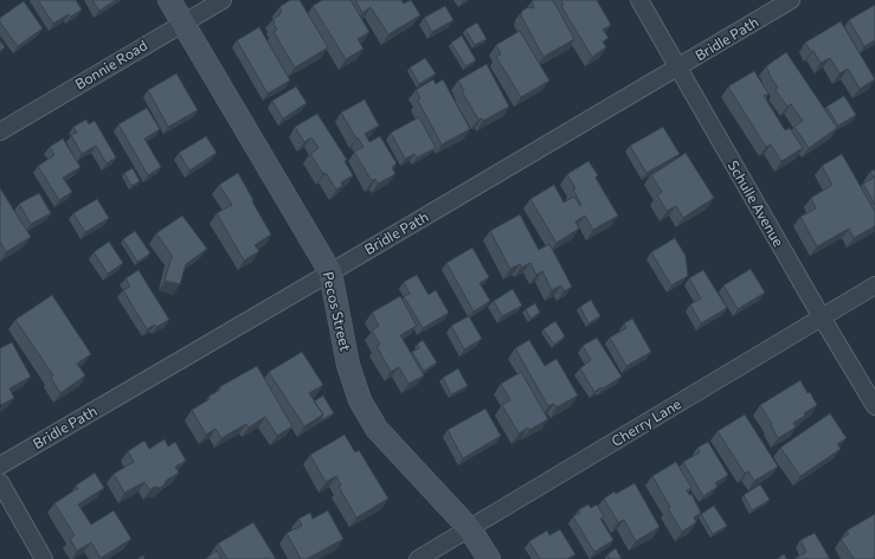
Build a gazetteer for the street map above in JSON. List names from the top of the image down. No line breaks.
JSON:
{"streets":{"street":["Bridle Path","Bonnie Road","Schulle Avenue","Pecos Street","Cherry Lane"]},"crossings":[["Bridle Path","Schulle Avenue"],["Bridle Path","Pecos Street"],["Bonnie Road","Pecos Street"],["Schulle Avenue","Cherry Lane"],["Pecos Street","Cherry Lane"]]}
